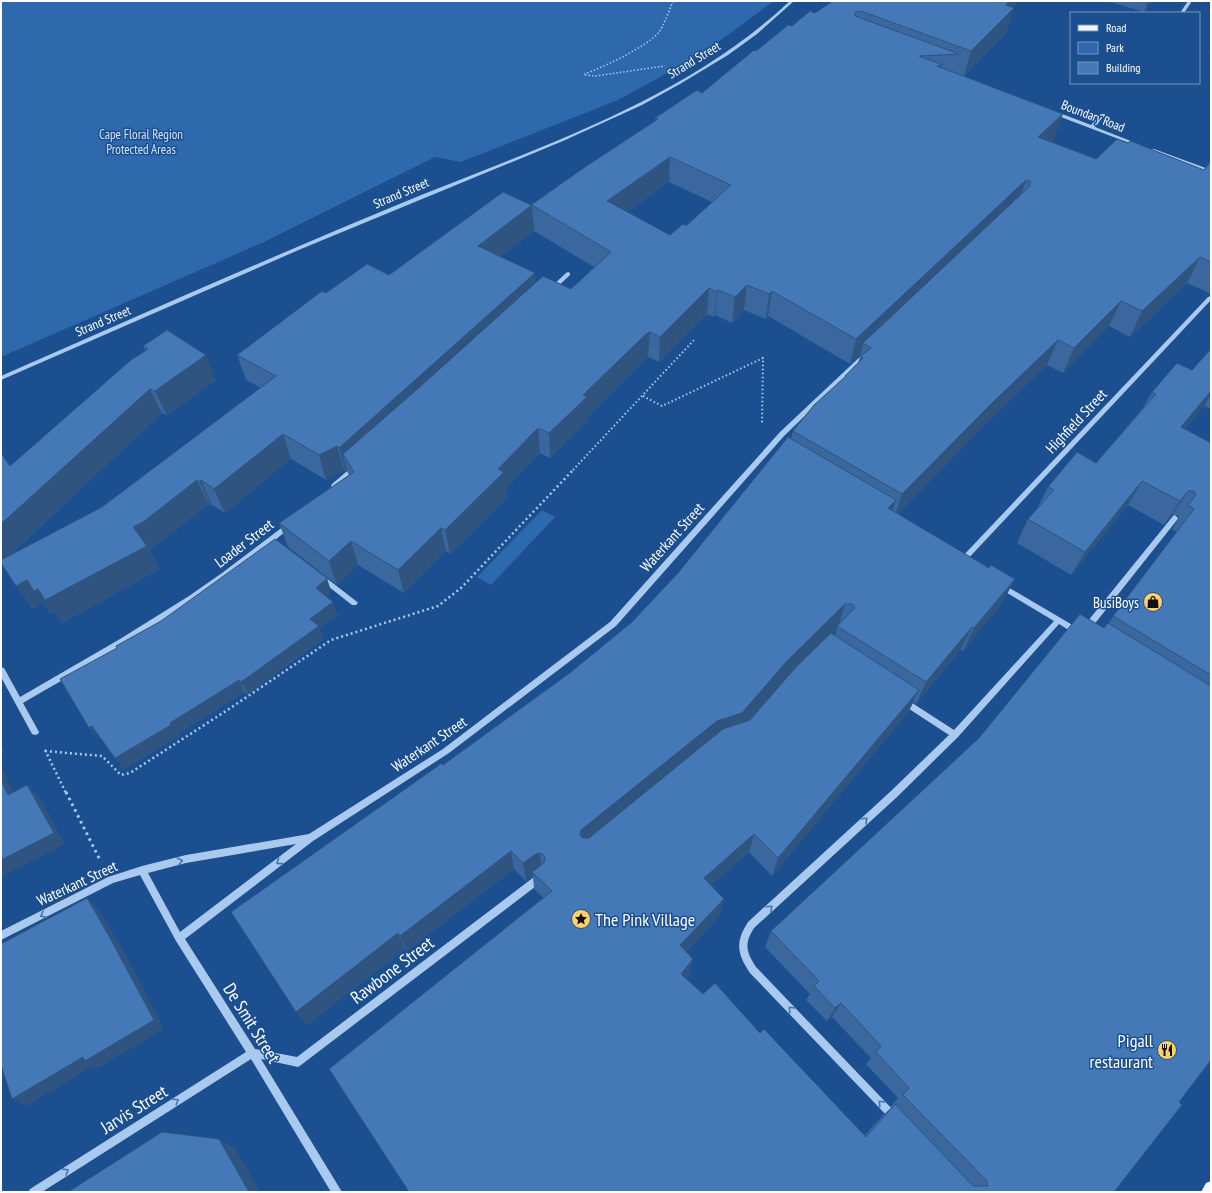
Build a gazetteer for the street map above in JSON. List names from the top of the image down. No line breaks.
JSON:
{"streets":{"street":["Strand Street","Boundary Road","Highfield Street","Waterkant Street","Loader Street","Rawbone Street","De Smit Street","Jarvis Street"]},"crossings":[["Waterkant Street","De Smit Street"],["Rawbone Street","De Smit Street"],["Rawbone Street","Jarvis Street"],["De Smit Street","Jarvis Street"]],"one_way":["Jarvis Street"],"parks":["Cape Floral Region Protected Areas"],"places":{"shop":["BusiBoys"],"place":["The Pink Village"],"restaurant":["Pigall restaurant"]},"legend":["Road","Park","Building"]}
